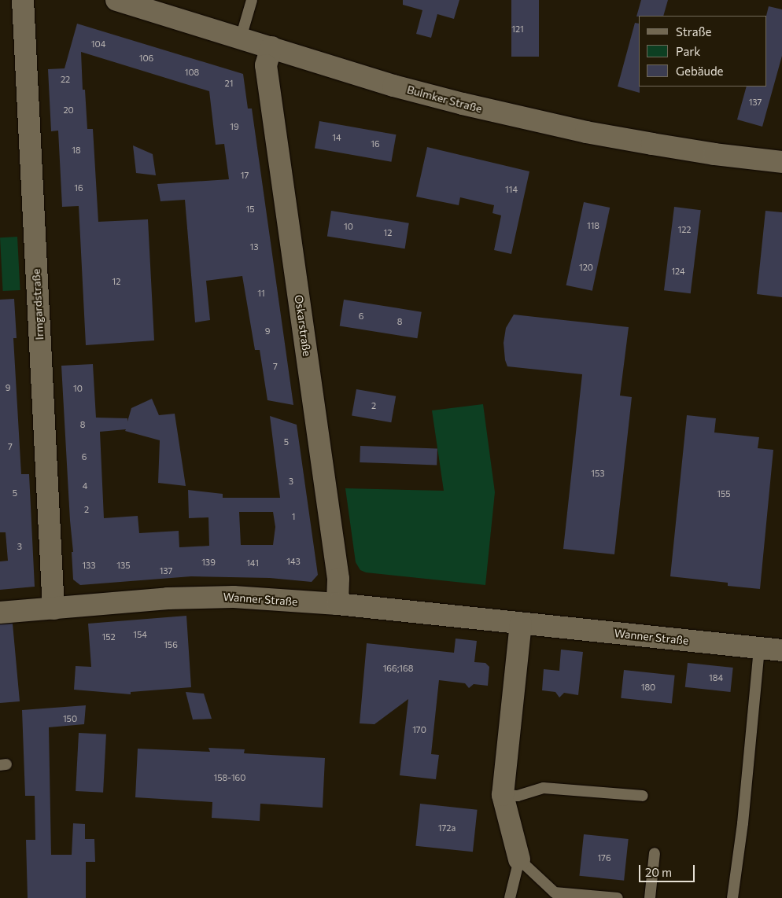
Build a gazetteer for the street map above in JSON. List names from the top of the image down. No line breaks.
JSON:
{"streets":{"street":["Bulmker Straße","Irmgardstraße","Oskarstraße","Wanner Straße"]},"crossings":[["Bulmker Straße","Oskarstraße"],["Irmgardstraße","Wanner Straße"],["Oskarstraße","Wanner Straße"]],"house_numbers":["121","104","106","108","22","21","137","20","19","14","16","18","17","16","114","15","118","10","122","12","13","120","124","12","11","6","8","9","7","9","10","2","8","5","7","6","153","3","4","5","155","2","1","3","143","139","141","133","135","137","154","152","156","166;168","184","180","150","170","158-160","172a","176"],"legend":["Straße","Park","Gebäude"],"scale_bar":"20 m"}
